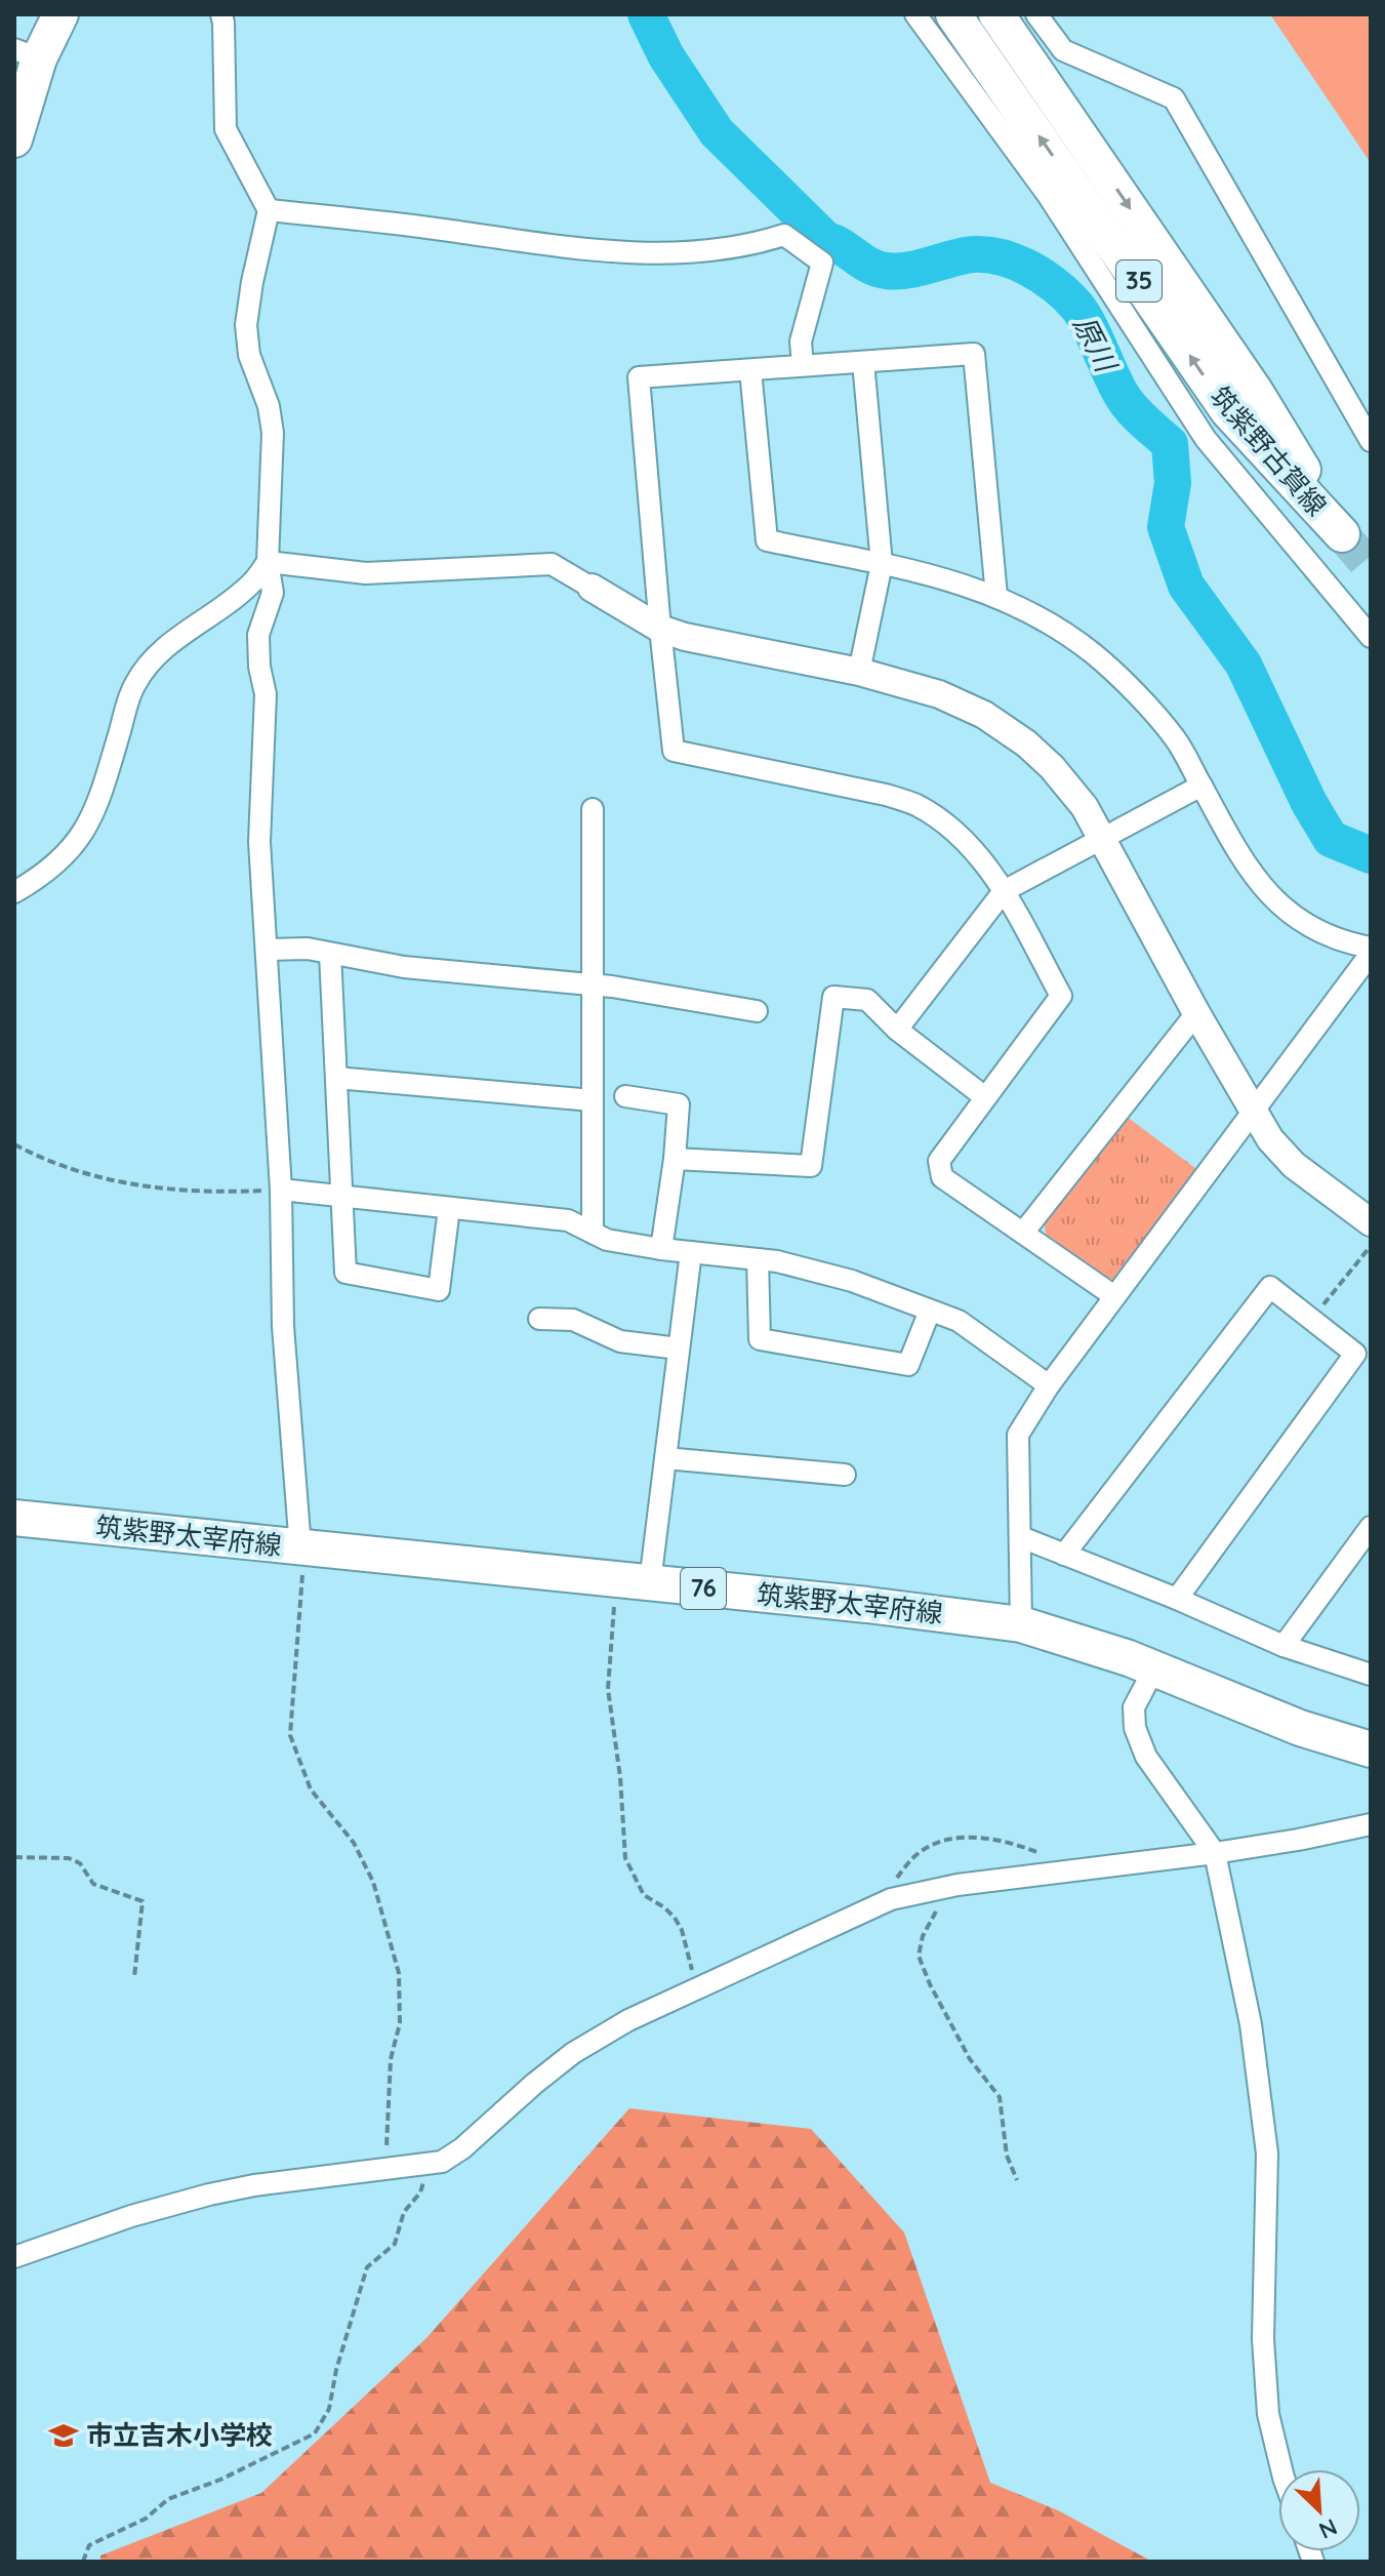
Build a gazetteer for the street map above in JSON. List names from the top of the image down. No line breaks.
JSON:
{"streets":{"main road":["35","筑紫野古賀線","筑紫野太宰府線","76"]},"water":["原川"],"places":{"school or university":["市立吉木小学校"]},"north":"bottom right"}
